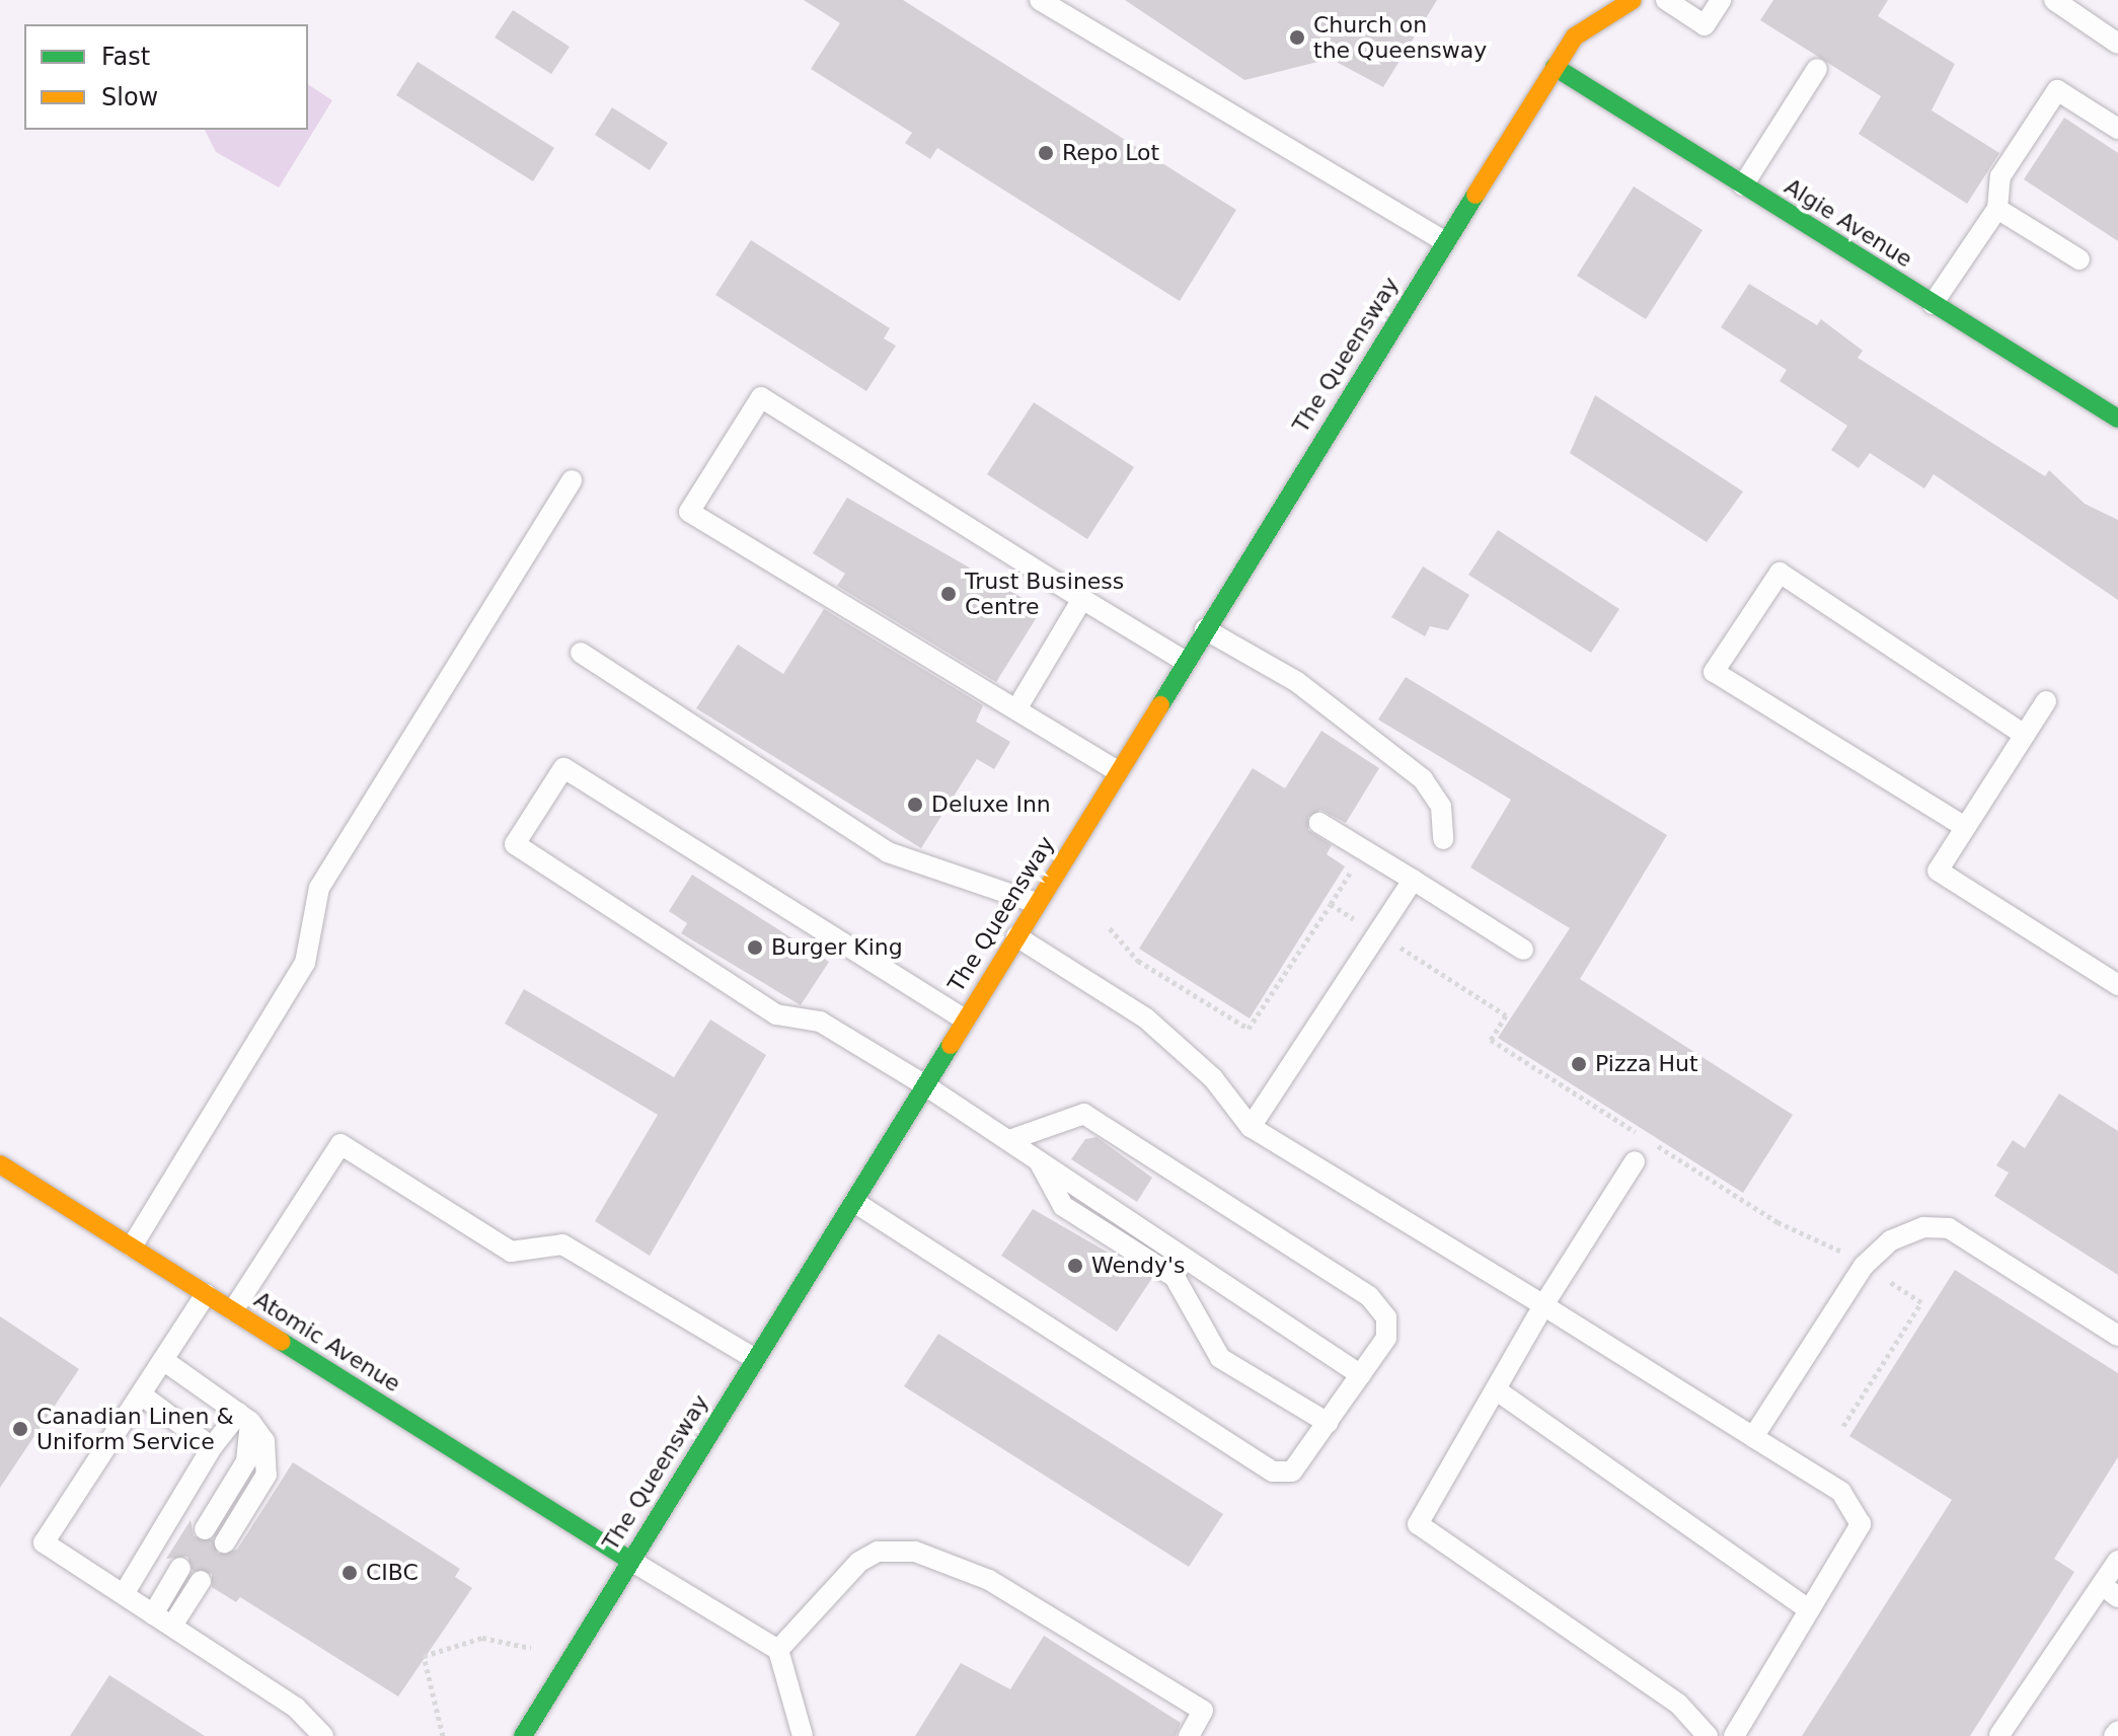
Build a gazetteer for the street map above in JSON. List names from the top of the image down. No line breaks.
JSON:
{"streets":{"main road":["Algie Avenue","The Queensway","Atomic Avenue"]},"crossings":[["Algie Avenue","The Queensway"],["The Queensway","Atomic Avenue"]],"places":["Church on the Queensway","Repo Lot","Trust Business Centre","Deluxe Inn","Burger King","Pizza Hut","Wendy's","Canadian Linen & Uniform Service","CIBC"],"legend":["Fast","Slow"]}
